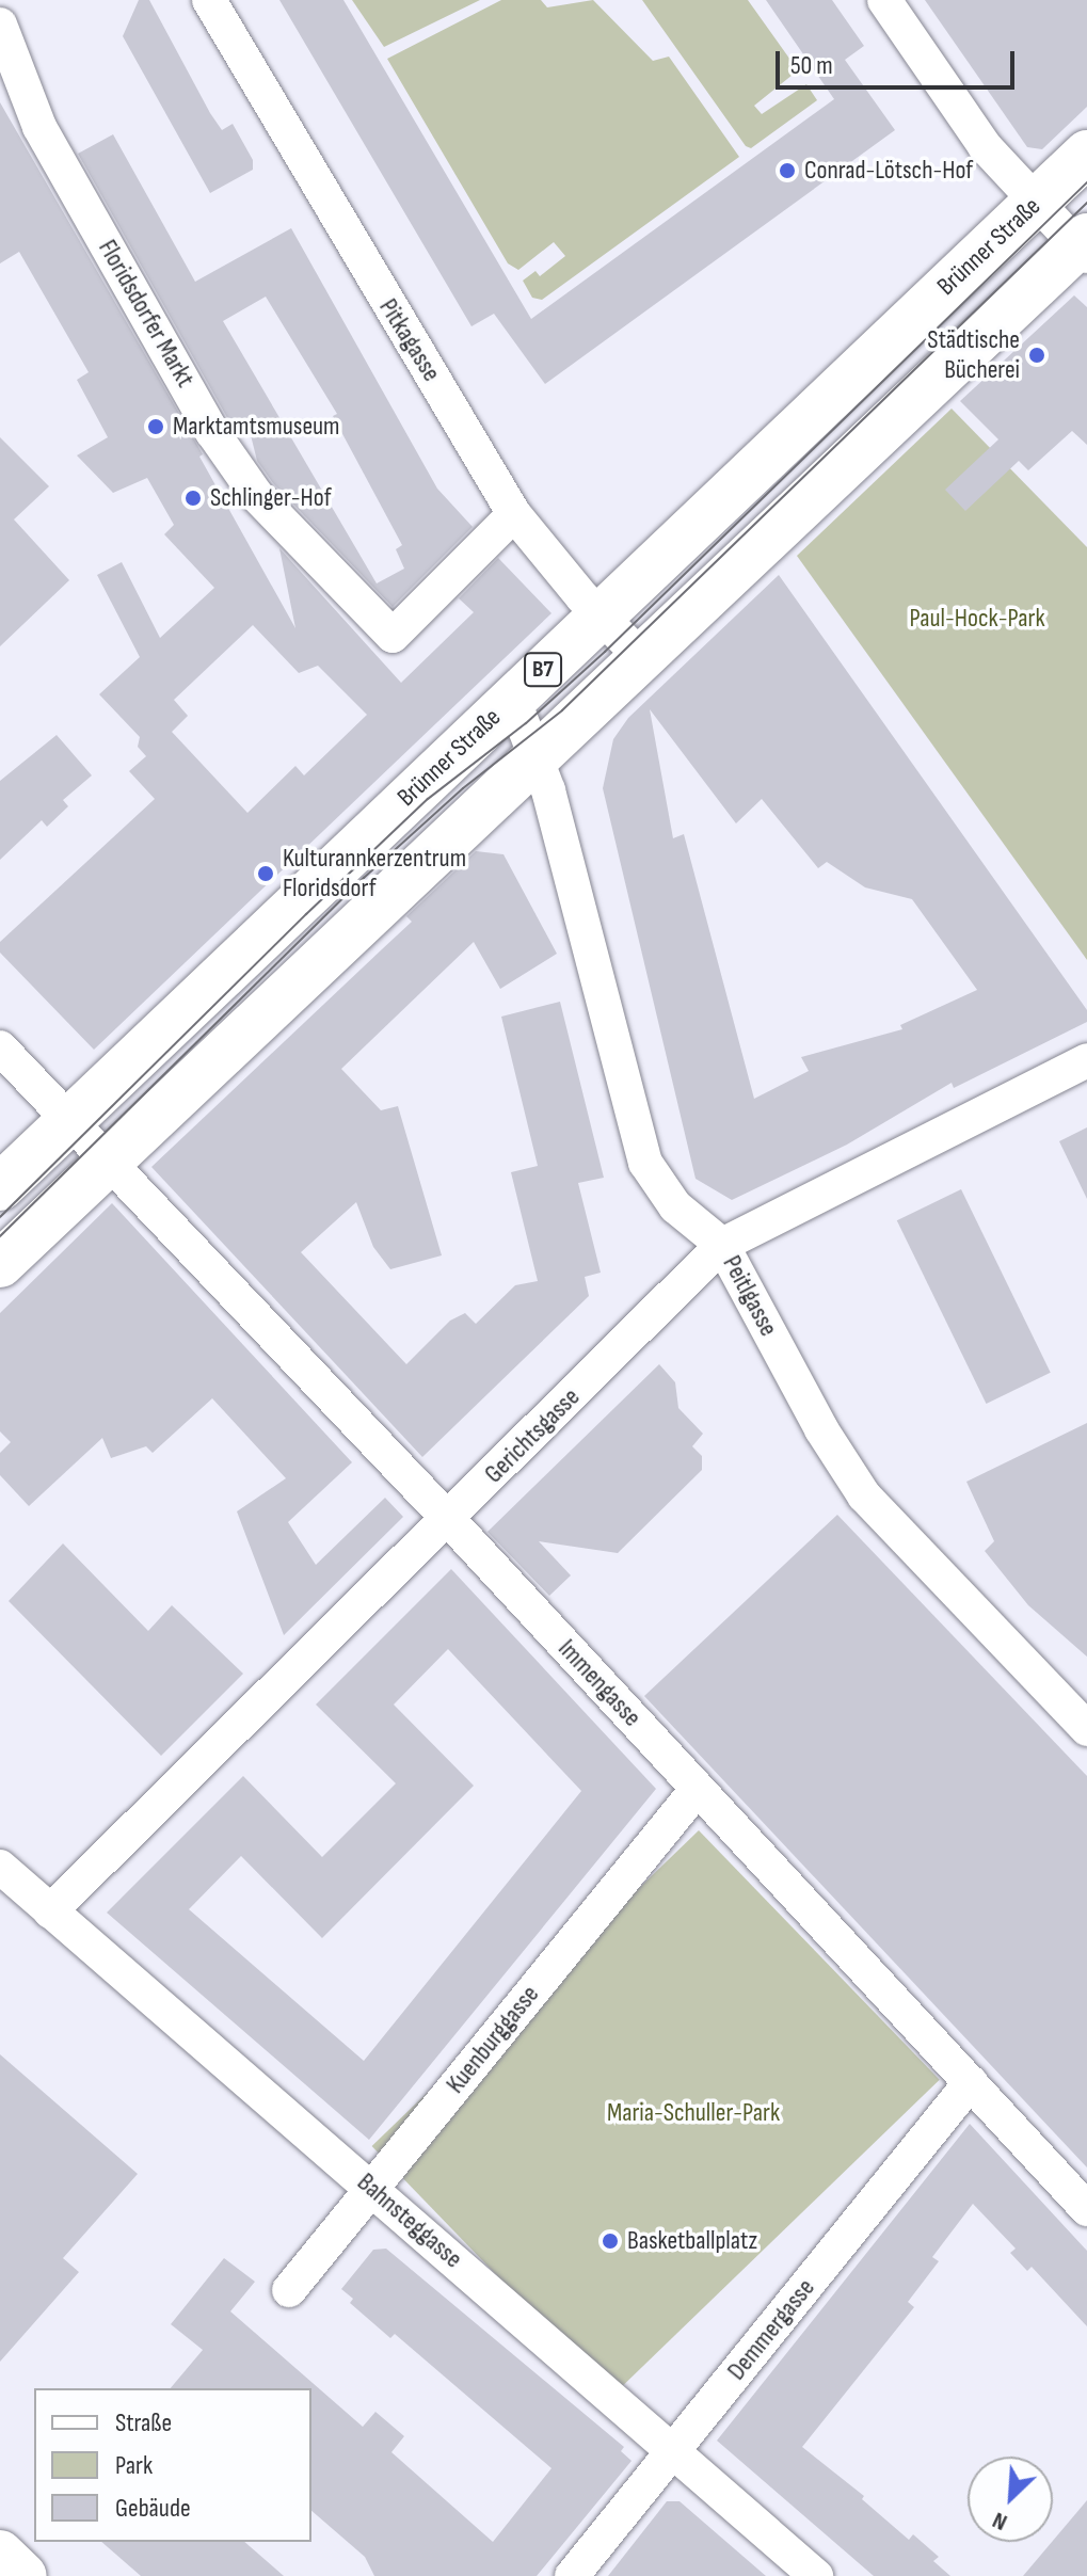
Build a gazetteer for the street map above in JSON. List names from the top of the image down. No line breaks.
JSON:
{"streets":{"main road":["Brünner Straße","B7"],"street":["Floridsdorfer Markt","Pitkagasse","Peitlgasse","Gerichtsgasse","Immengasse","Kuenburggasse","Bahnsteggasse","Demmergasse"]},"crossings":[["Brünner Straße","Pitkagasse"],["Brünner Straße","Peitlgasse"],["Brünner Straße","Immengasse"],["Floridsdorfer Markt","Pitkagasse"],["Pitkagasse","B7"],["B7","Peitlgasse"],["B7","Immengasse"],["Peitlgasse","Gerichtsgasse"],["Gerichtsgasse","Immengasse"],["Gerichtsgasse","Bahnsteggasse"],["Immengasse","Kuenburggasse"],["Immengasse","Demmergasse"],["Kuenburggasse","Bahnsteggasse"],["Bahnsteggasse","Demmergasse"]],"parks":["Paul-Hock-Park","Maria-Schuller-Park"],"places":["Conrad-Lötsch-Hof","Städtische Bücherei","Marktamtsmuseum","Schlinger-Hof","Kulturannkerzentrum Floridsdorf","Basketballplatz"],"legend":["Straße","Park","Gebäude"],"scale_bar":"50 m","north":"bottom left"}
